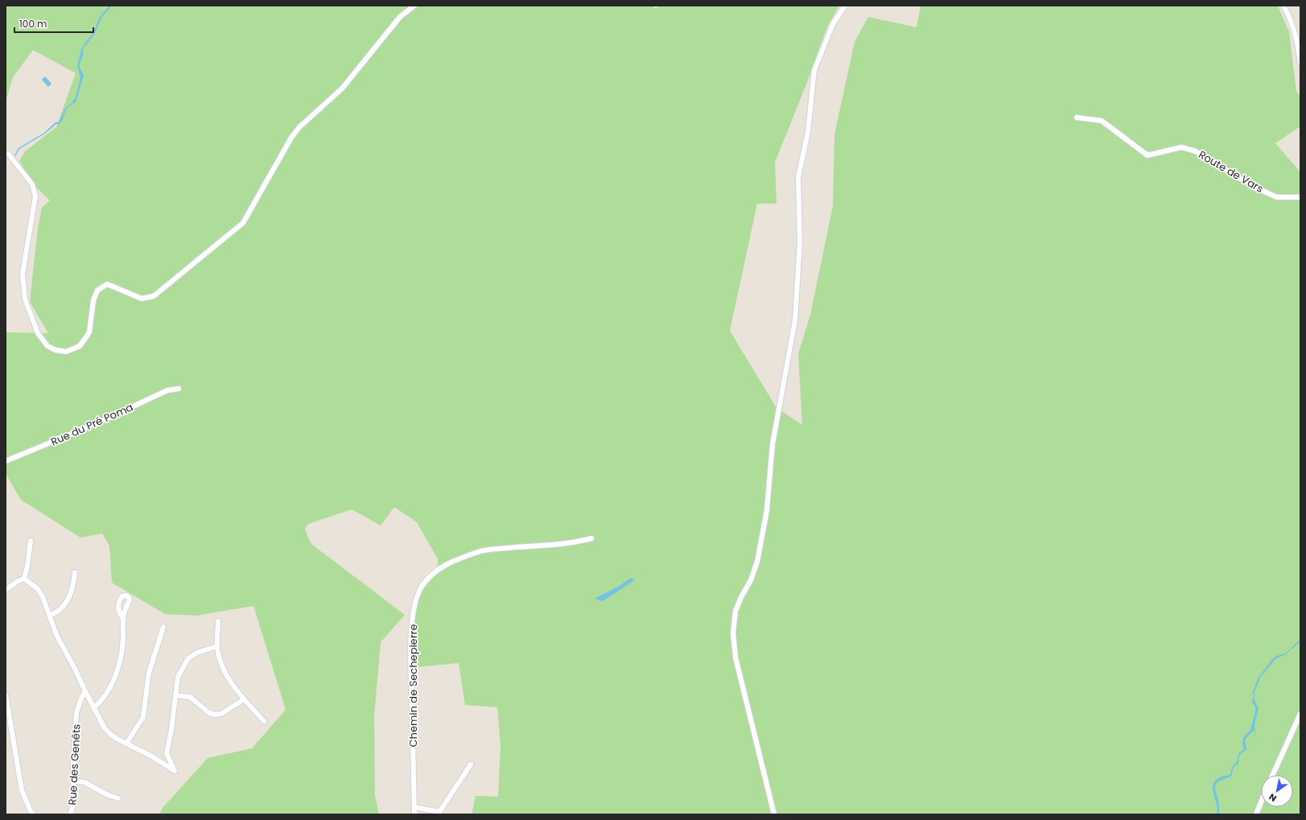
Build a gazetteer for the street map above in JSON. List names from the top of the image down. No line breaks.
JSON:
{"streets":{"street":["Route de Vars","Rue du Pré Poma","Chemin de Sechepierre","Rue des Genêts"]},"scale_bar":"100 m","north":"bottom left"}
